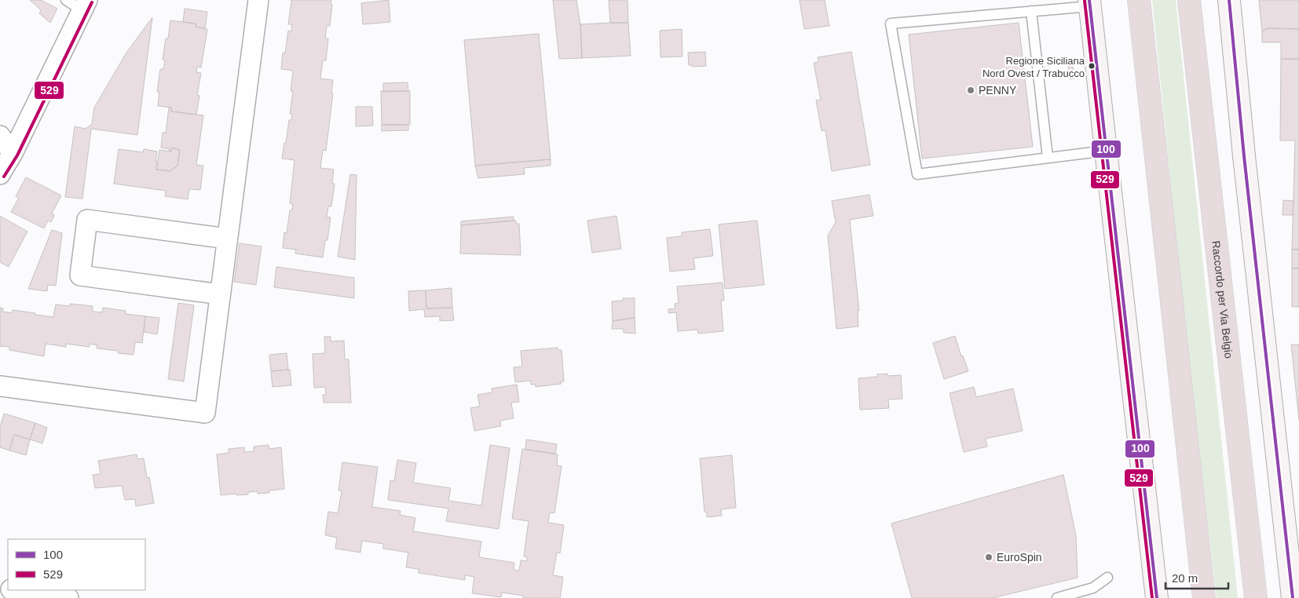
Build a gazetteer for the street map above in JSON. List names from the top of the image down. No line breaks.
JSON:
{"streets":{"highway":["Raccordo per Via Belgio"]},"places":["Regione Siciliana Nord Ovest / Trabucco","PENNY","EuroSpin"],"lines":["transit line 100","transit line 529"],"legend":["100","529"],"scale_bar":"20 m"}
